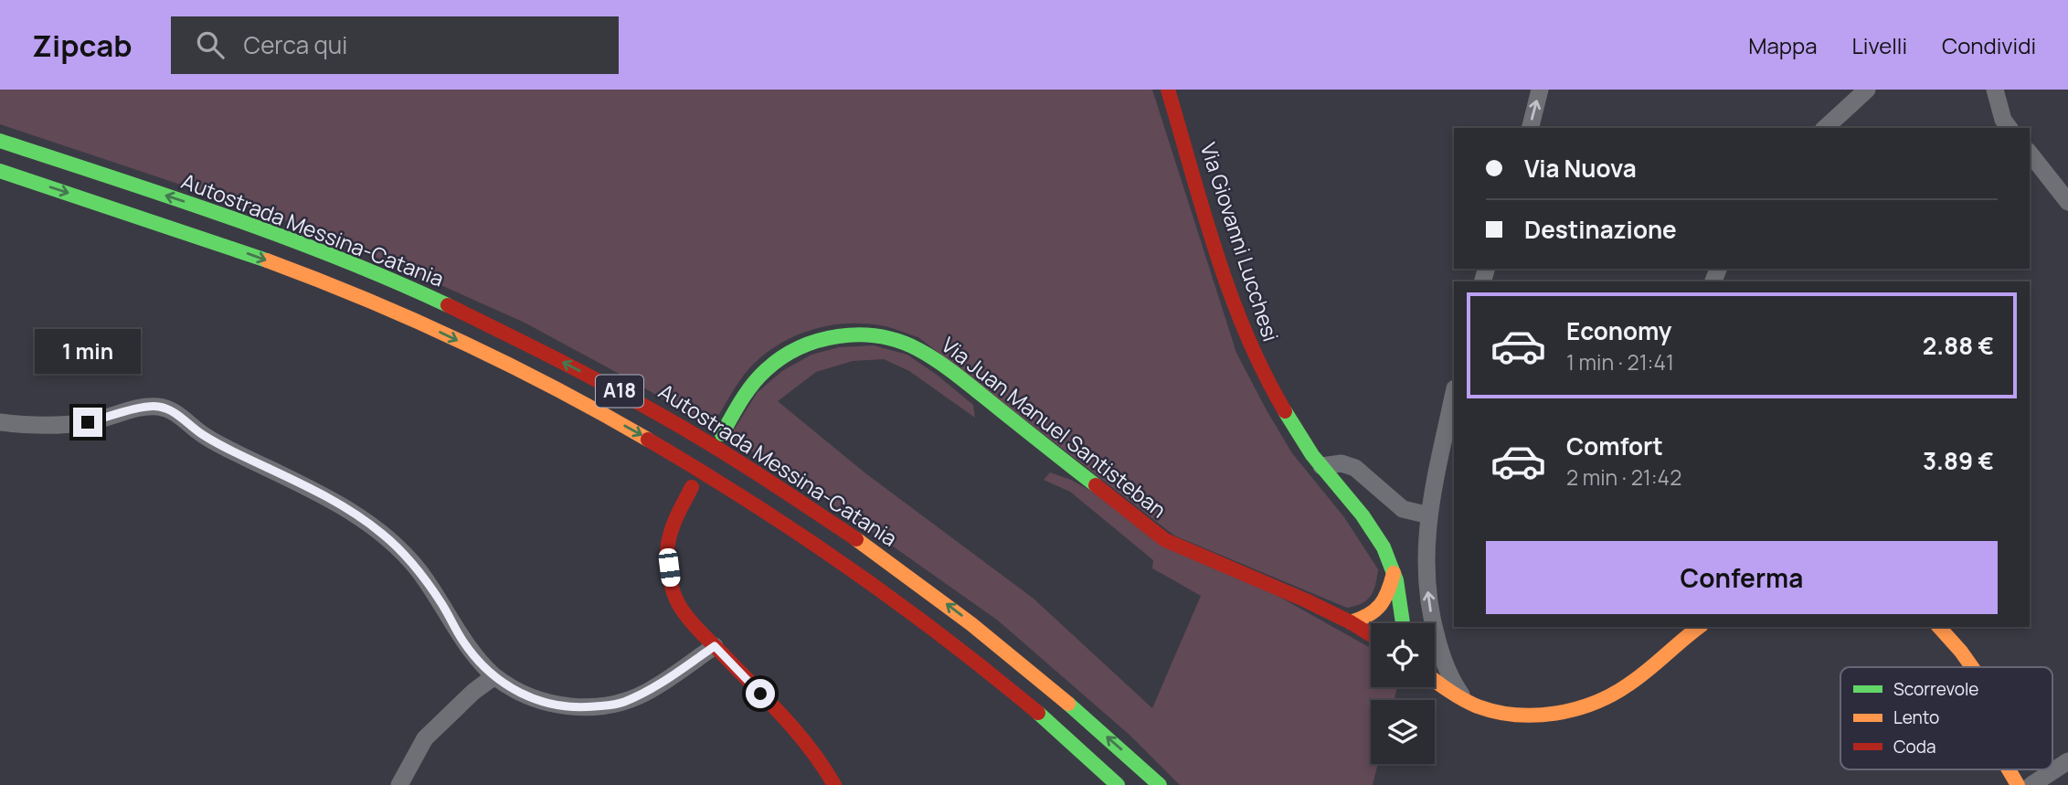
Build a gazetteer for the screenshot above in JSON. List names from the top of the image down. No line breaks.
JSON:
{"streets":{"main road":["Autostrada Messina-Catania","Via Giovanni Lucchesi","A18","Via Juan Manuel Santisteban"]},"legend":["Scorrevole","Lento","Coda"],"page":{"header":"Zipcab","search":"Cerca qui","nav":["Mappa","Livelli","Condividi"],"banner":["Via Nuova","Destinazione"],"list":[{"name":"Economy","note":"1 min · 21:41","value":"2.88 €"},{"name":"Comfort","note":"2 min · 21:42","value":"3.89 €"}],"bubble":"1 min","buttons":"Conferma"}}
